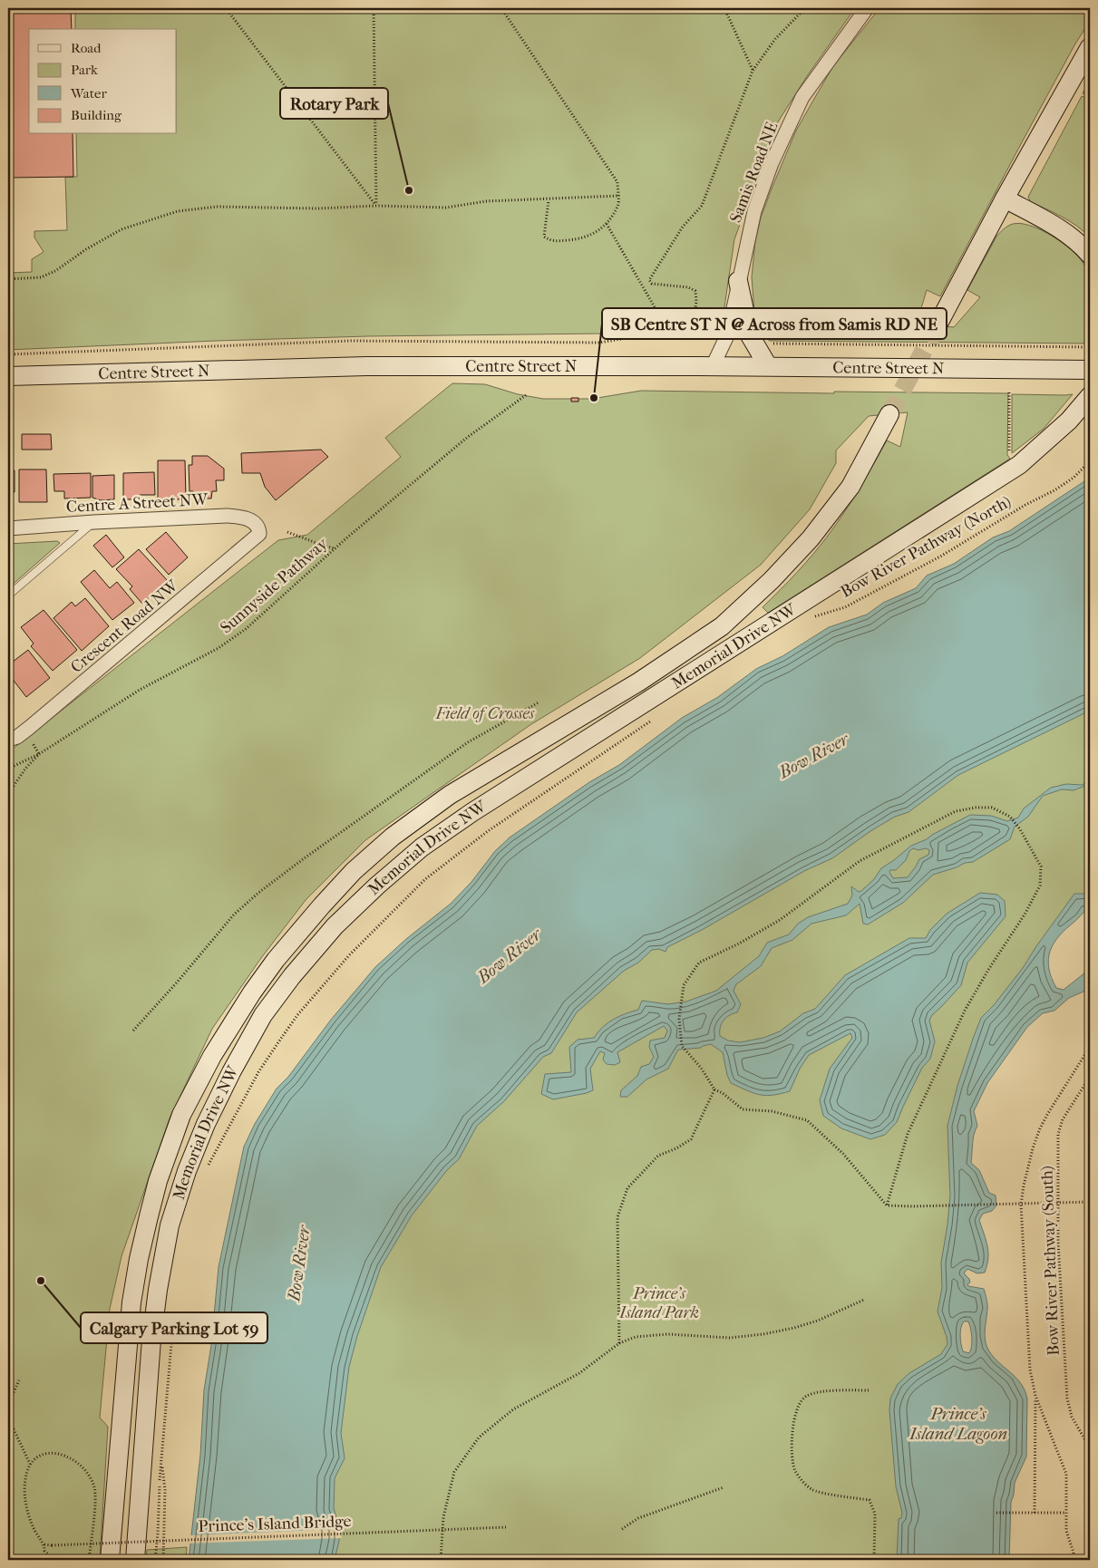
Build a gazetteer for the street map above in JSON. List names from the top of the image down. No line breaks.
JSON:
{"streets":{"main road":["Centre Street N","Memorial Drive NW"],"street":["Samis Road NE","Centre A Street NW","Crescent Road NW"],"path":["Bow River Pathway (North)","Sunnyside Pathway","Bow River Pathway (South)","Prince's Island Bridge"]},"crossings":[["Samis Road NE","Centre Street N"],["Centre A Street NW","Crescent Road NW"]],"water":["Bow River","Prince's Island Lagoon"],"parks":["Field of Crosses","Prince's Island Park"],"places":["Rotary Park","SB Centre ST N @ Across from Samis RD NE","Calgary Parking Lot 59"],"legend":["Road","Park","Water","Building"]}
